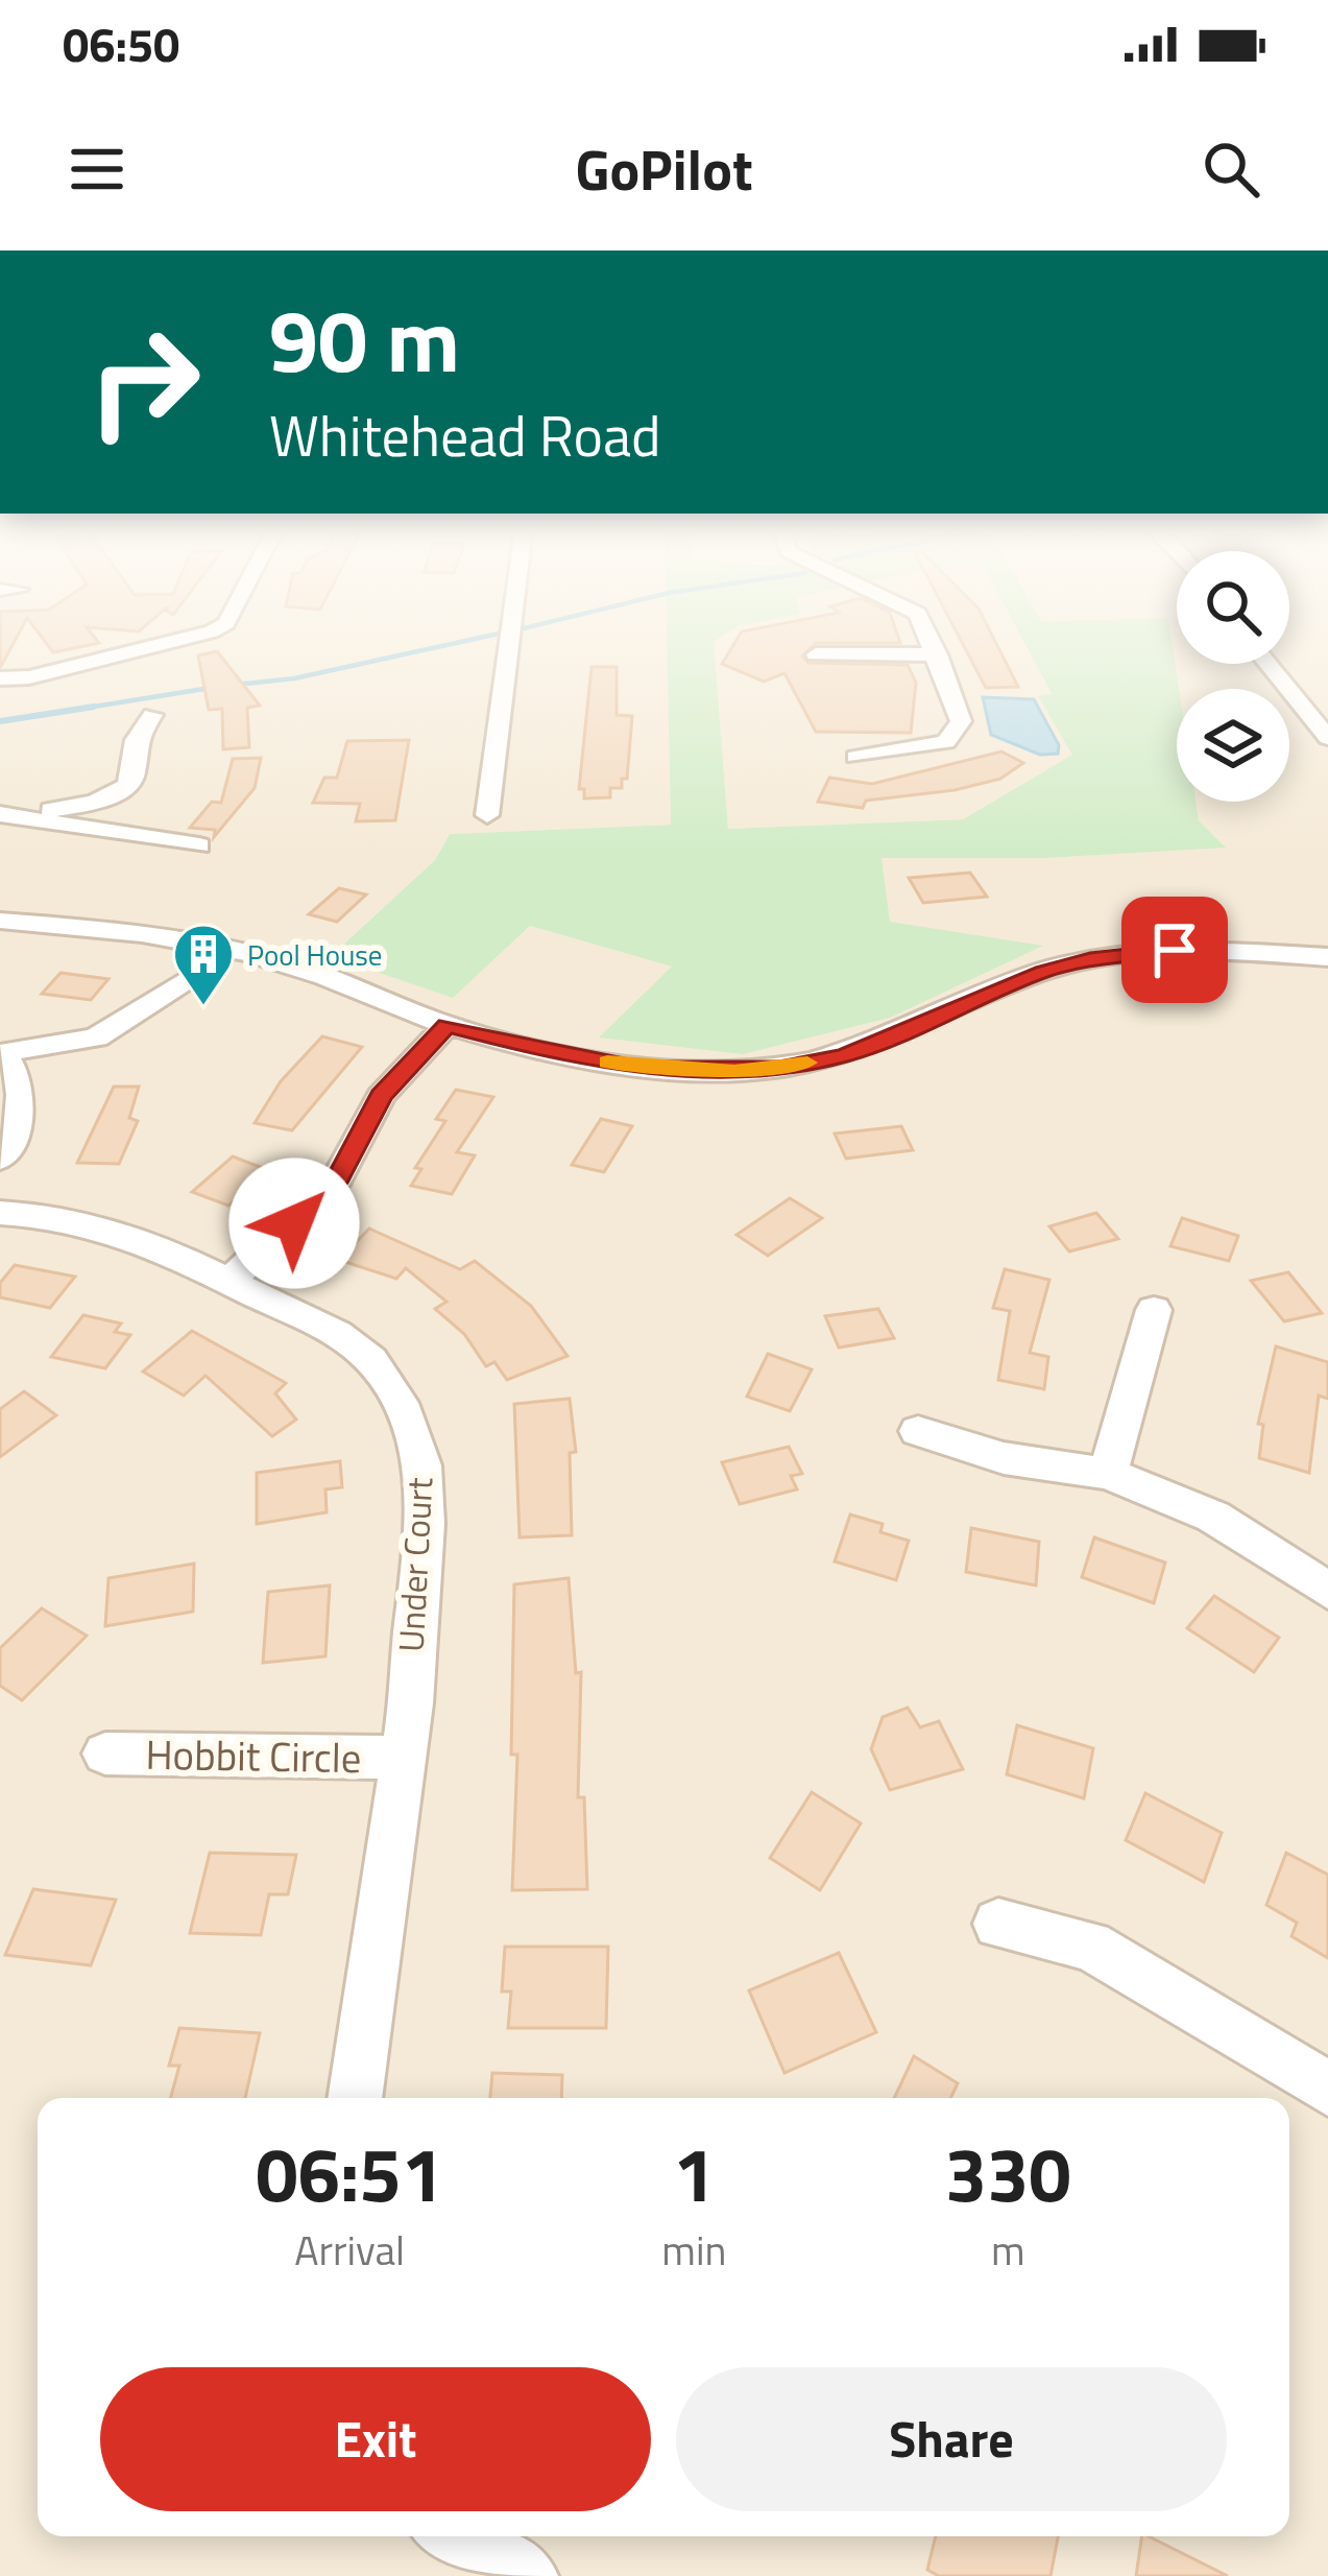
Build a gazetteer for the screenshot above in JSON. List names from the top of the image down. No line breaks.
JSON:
{"streets":{"street":["Under Court","Hobbit Circle"]},"crossings":[["Under Court","Hobbit Circle"]],"places":{"building":["Pool House"]},"page":{"status":"06:50","header":"GoPilot","turn":["90 m","Whitehead Road"],"eta":["06:51","Arrival","1","min","330","m"],"buttons":["Exit","Share"]}}
